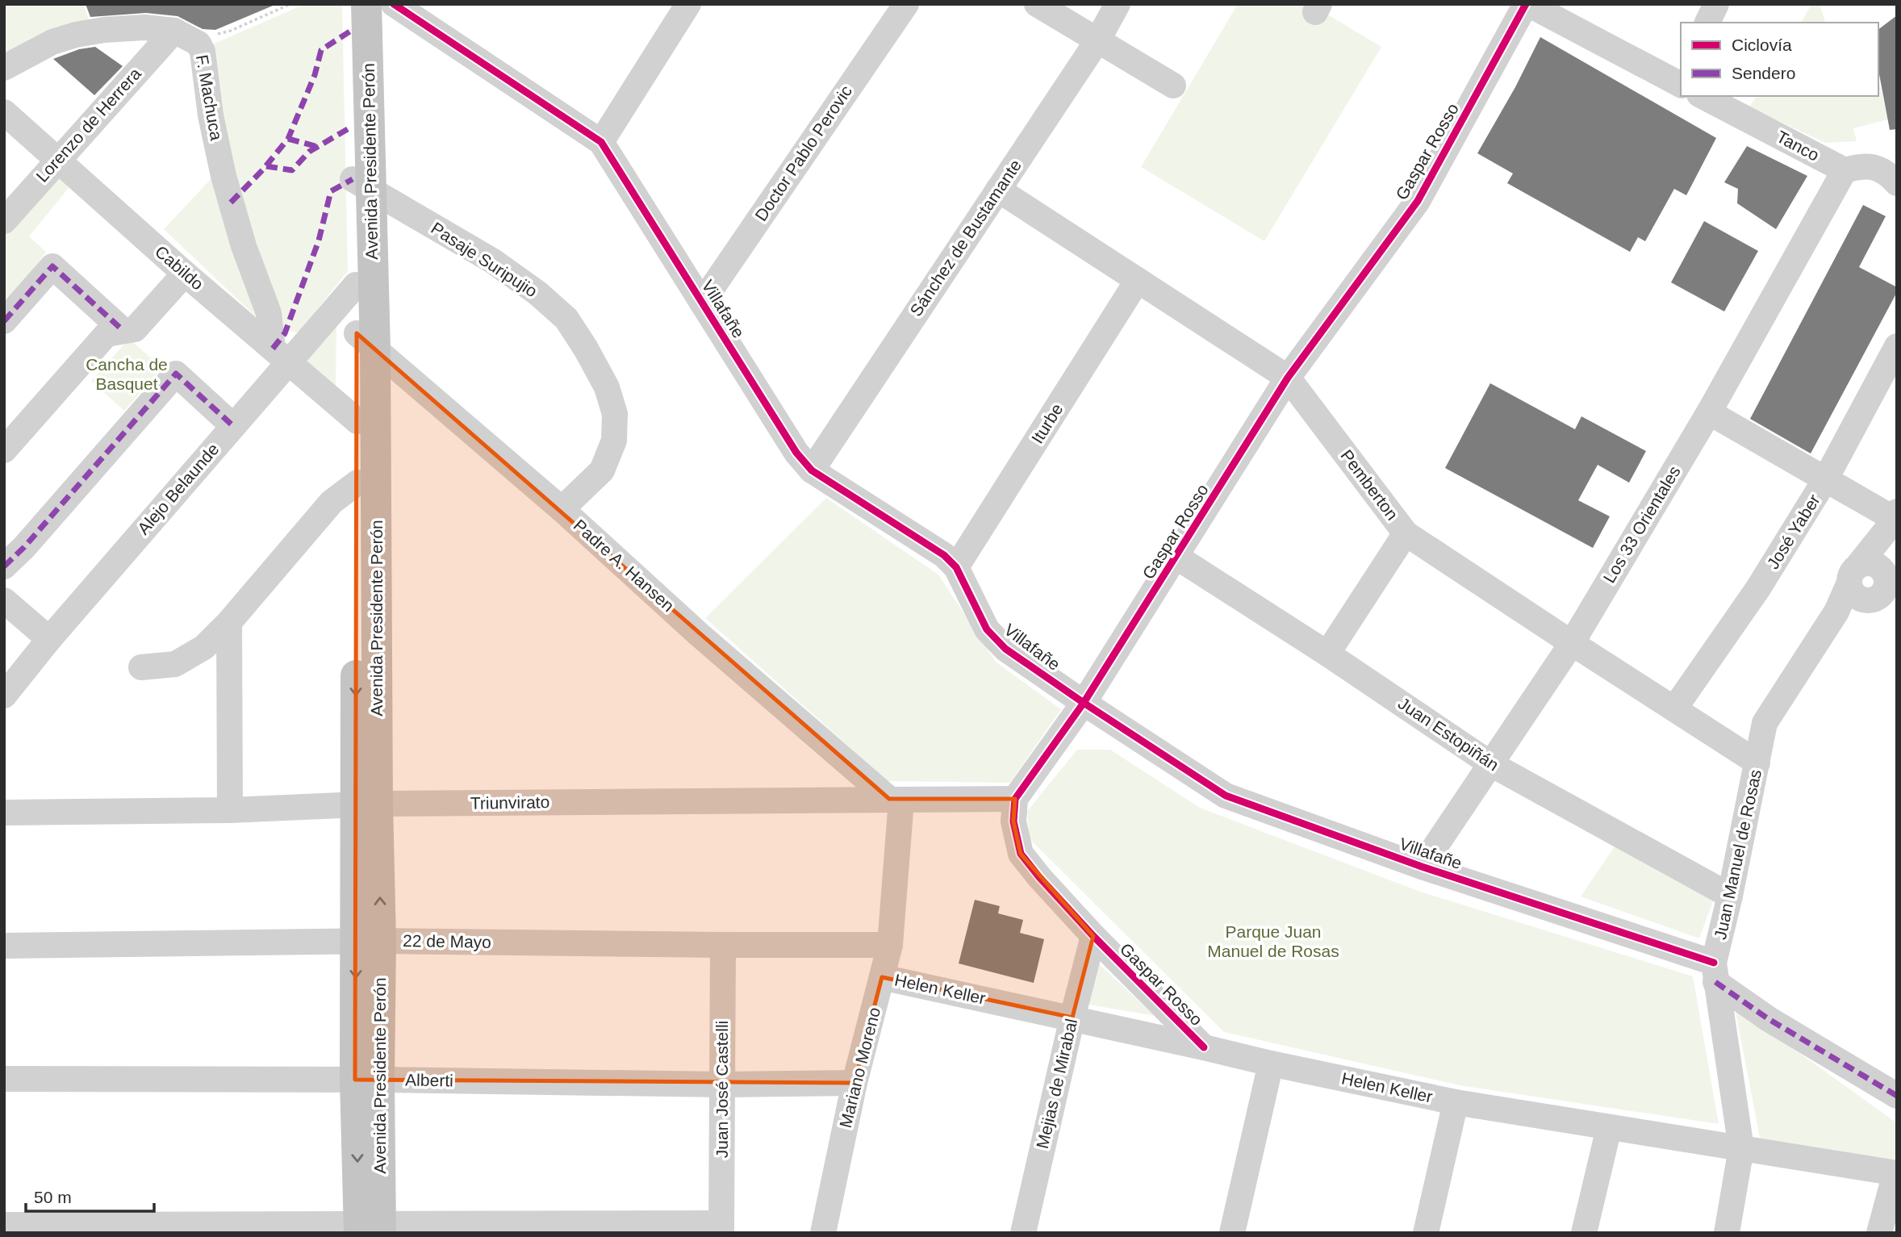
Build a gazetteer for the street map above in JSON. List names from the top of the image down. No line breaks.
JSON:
{"streets":{"main road":["Avenida Presidente Perón"],"street":["F. Machuca","Lorenzo de Herrera","Tanco","Gaspar Rosso","Doctor Pablo Perovic","Sánchez de Bustamante","Pasaje Suripujio","Cabildo","Villafañe","Iturbe","Pemberton","Alejo Belaunde","Los 33 Orientales","José Yaber","Padre A. Hansen","Juan Estopiñán","Triunvirato","Juan Manuel de Rosas","22 de Mayo","Helen Keller","Mariano Moreno","Alberti","Mejias de Mirabal","Juan José Castelli"]},"crossings":[["F. Machuca","Lorenzo de Herrera"],["F. Machuca","Cabildo"],["F. Machuca","Alejo Belaunde"],["Lorenzo de Herrera","Cabildo"],["Tanco","Los 33 Orientales"],["Gaspar Rosso","Villafañe"],["Gaspar Rosso","Pemberton"],["Gaspar Rosso","Juan Estopiñán"],["Gaspar Rosso","Triunvirato"],["Gaspar Rosso","Helen Keller"],["Gaspar Rosso","Mejias de Mirabal"],["Doctor Pablo Perovic","Villafañe"],["Avenida Presidente Perón","Pasaje Suripujio"],["Avenida Presidente Perón","Cabildo"],["Avenida Presidente Perón","Alejo Belaunde"],["Avenida Presidente Perón","Padre A. Hansen"],["Avenida Presidente Perón","Triunvirato"],["Avenida Presidente Perón","22 de Mayo"],["Avenida Presidente Perón","Alberti"],["Sánchez de Bustamante","Villafañe"],["Sánchez de Bustamante","Pemberton"],["Pasaje Suripujio","Padre A. Hansen"],["Cabildo","Alejo Belaunde"],["Villafañe","Iturbe"],["Villafañe","Los 33 Orientales"],["Villafañe","Juan Manuel de Rosas"],["Iturbe","Pemberton"],["Pemberton","Los 33 Orientales"],["Pemberton","José Yaber"],["Pemberton","Juan Manuel de Rosas"],["Los 33 Orientales","Juan Estopiñán"],["Padre A. Hansen","Triunvirato"],["Padre A. Hansen","Mariano Moreno"],["Juan Estopiñán","Juan Manuel de Rosas"],["Triunvirato","Mariano Moreno"],["Juan Manuel de Rosas","Helen Keller"],["22 de Mayo","Mariano Moreno"],["22 de Mayo","Juan José Castelli"],["Helen Keller","Mariano Moreno"],["Helen Keller","Mejias de Mirabal"],["Mariano Moreno","Alberti"],["Alberti","Juan José Castelli"]],"parks":["Cancha de Basquet","Parque Juan Manuel de Rosas"],"legend":["Ciclovía","Sendero"],"scale_bar":"50 m"}
